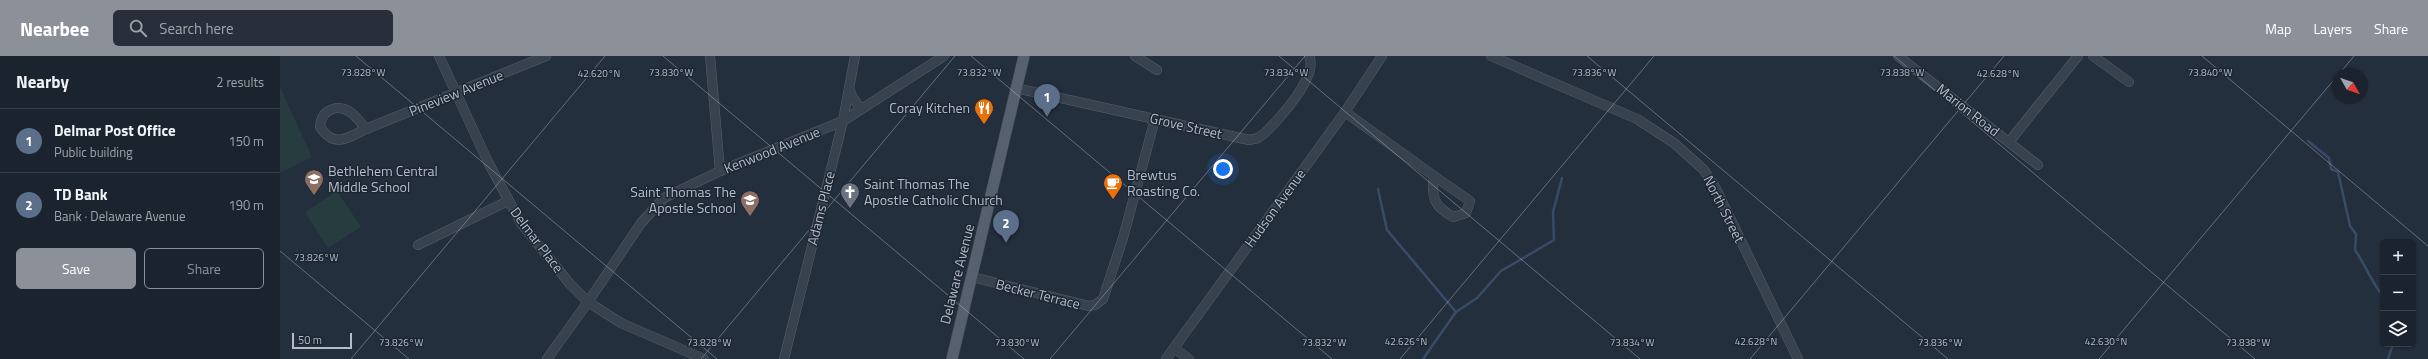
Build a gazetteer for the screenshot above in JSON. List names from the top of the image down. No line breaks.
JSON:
{"streets":{"main road":["Delaware Avenue"],"street":["Pineview Avenue","Marion Road","Grove Street","Kenwood Avenue","Adams Place","Hudson Avenue","North Street","Delmar Place","Becker Terrace"]},"crossings":[["Pineview Avenue","Delmar Place"],["Grove Street","Delaware Avenue"],["Grove Street","Becker Terrace"],["Kenwood Avenue","Adams Place"],["Kenwood Avenue","Delmar Place"],["Delaware Avenue","Becker Terrace"]],"places":{"restaurant":["Coray Kitchen"],"school or university":["Bethlehem Central Middle School","Saint Thomas The Apostle School"],"cafe":["Brewtus Roasting Co."],"church":["Saint Thomas The Apostle Catholic Church"]},"scale_bar":"50 m","north":"bottom right","page":{"header":"Nearbee","search":"Search here","nav":["Map","Layers","Share"],"heading":["Nearby","2 results"],"pins":["1","2"],"list":[{"mark":"1","name":"Delmar Post Office","note":"Public building","value":"150 m"},{"mark":"2","name":"TD Bank","note":"Bank · Delaware Avenue","value":"190 m"}],"buttons":["Save","Share"],"map_buttons":["+","−"],"scale":"50 m"},"coordinates":["73.830°W","73.840°W","73.828°W","73.832°W","73.834°W","73.836°W","73.838°W","42.620°N","42.628°N","73.826°W","42.626°N","42.630°N"]}
